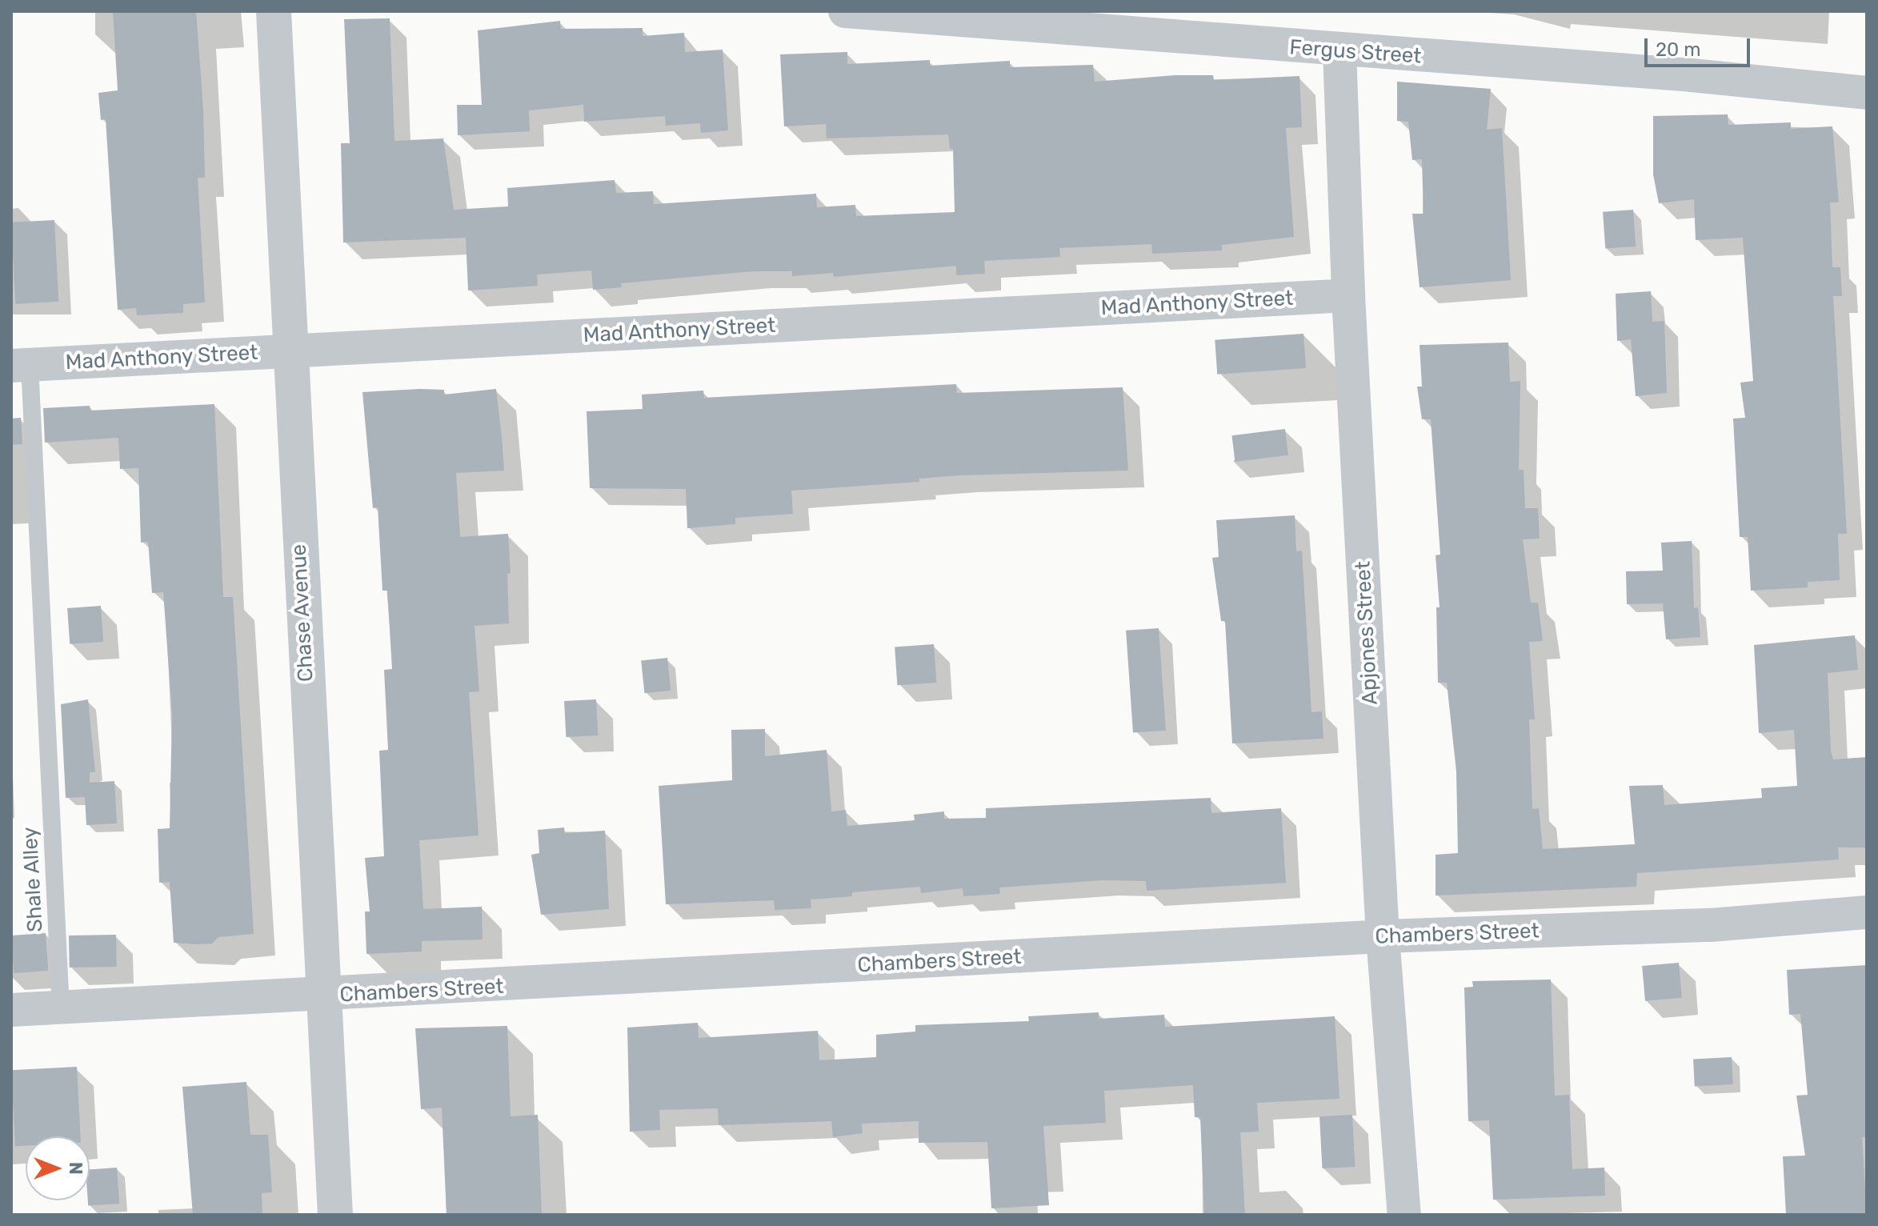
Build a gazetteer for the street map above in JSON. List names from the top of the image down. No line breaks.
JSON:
{"streets":{"street":["Fergus Street","Mad Anthony Street","Chase Avenue","Apjones Street","Chambers Street"],"lane":["Shale Alley"]},"crossings":[["Fergus Street","Apjones Street"],["Mad Anthony Street","Chase Avenue"],["Mad Anthony Street","Apjones Street"],["Mad Anthony Street","Shale Alley"],["Chase Avenue","Chambers Street"],["Apjones Street","Chambers Street"],["Shale Alley","Chambers Street"]],"scale_bar":"20 m","north":"right"}
